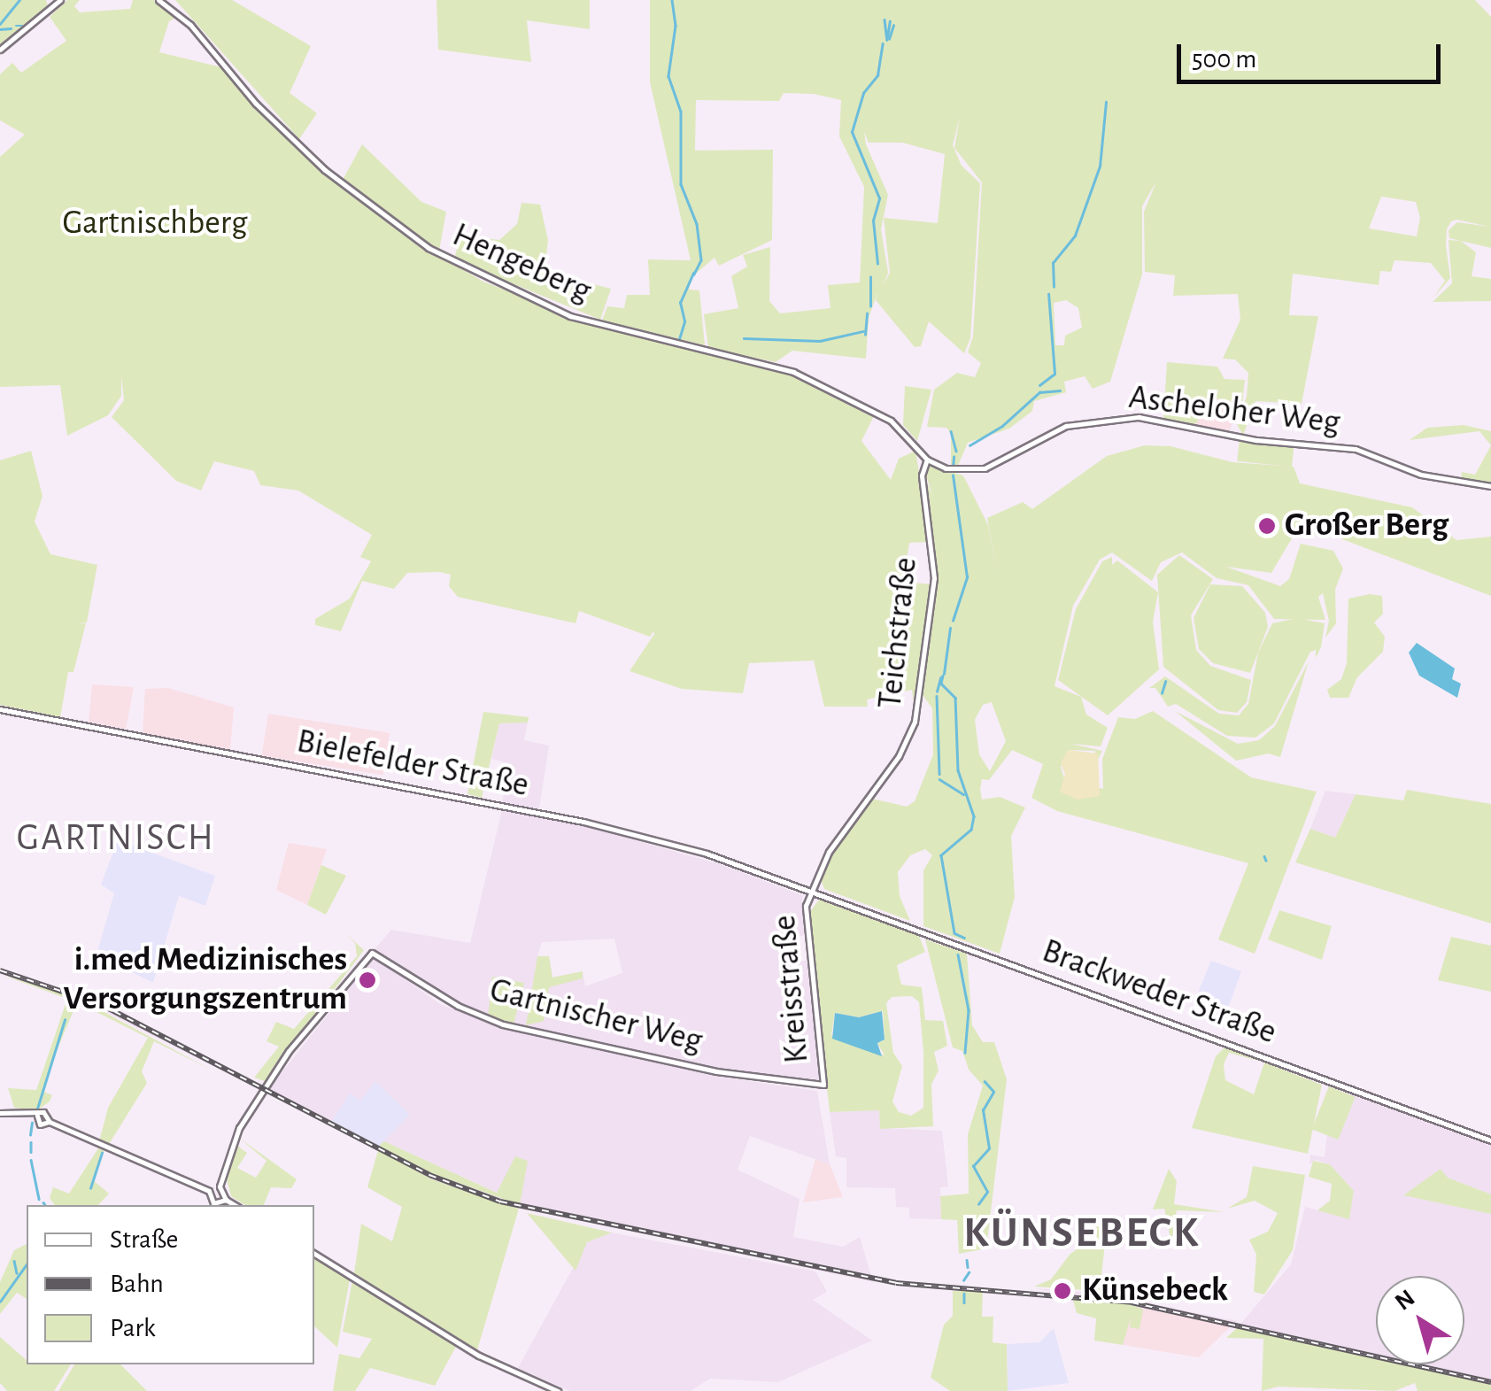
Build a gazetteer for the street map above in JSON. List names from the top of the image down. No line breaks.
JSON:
{"streets":{"street":["Hengeberg","Ascheloher Weg","Teichstraße","Bielefelder Straße","Kreisstraße","Brackweder Straße","Gartnischer Weg"]},"crossings":[["Hengeberg","Ascheloher Weg"],["Hengeberg","Teichstraße"],["Ascheloher Weg","Teichstraße"],["Teichstraße","Bielefelder Straße"],["Teichstraße","Kreisstraße"],["Teichstraße","Brackweder Straße"],["Bielefelder Straße","Kreisstraße"],["Bielefelder Straße","Brackweder Straße"],["Kreisstraße","Brackweder Straße"],["Kreisstraße","Gartnischer Weg"]],"districts":["GARTNISCH","KÜNSEBECK"],"parks":["Gartnischberg"],"places":["Großer Berg","i.med Medizinisches Versorgungszentrum","Künsebeck"],"legend":["Straße","Bahn","Park"],"scale_bar":"500 m","north":"top left"}
